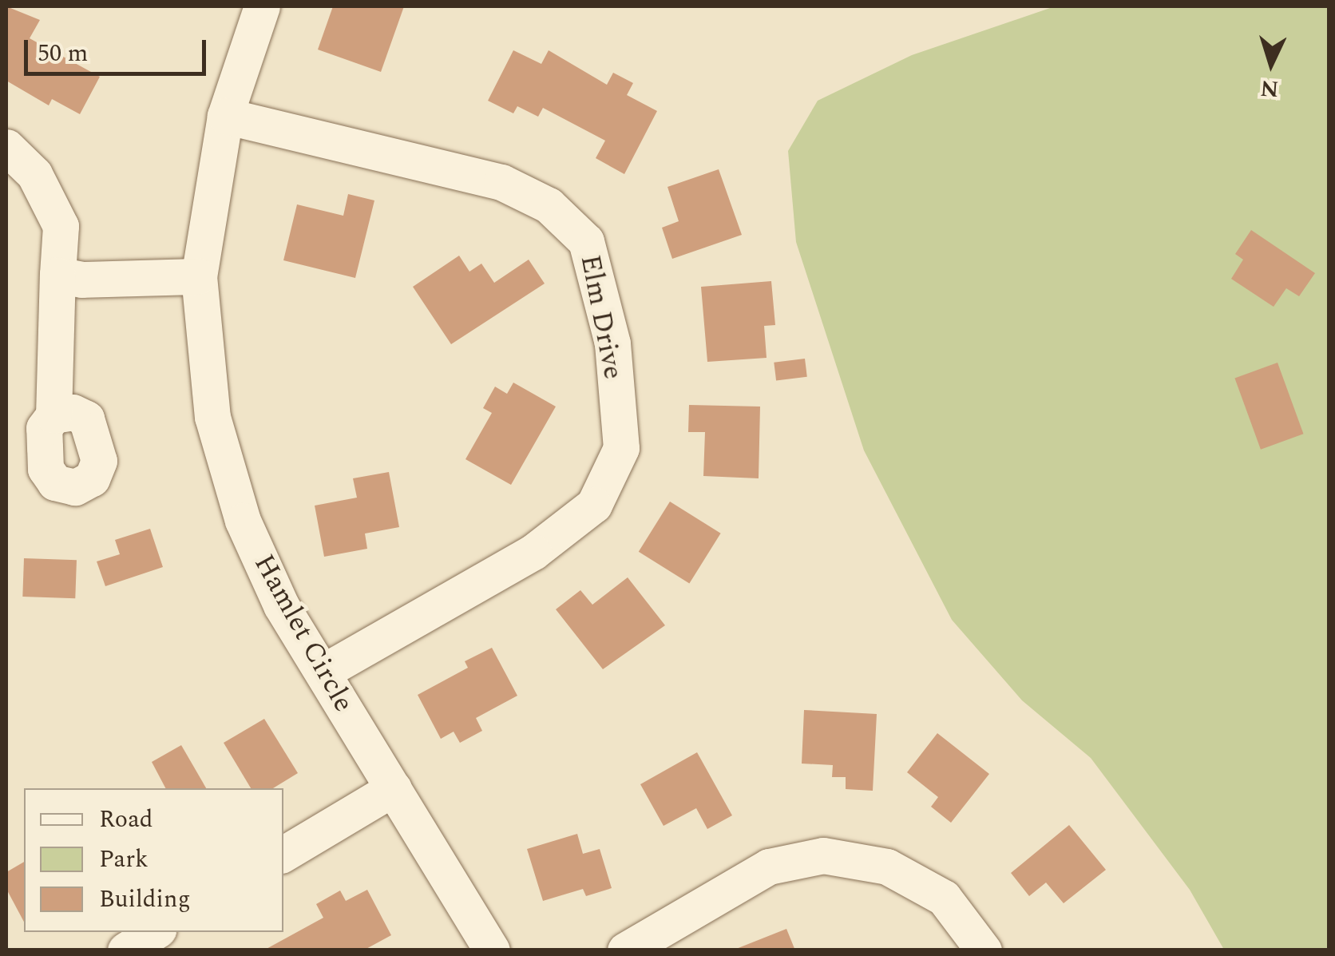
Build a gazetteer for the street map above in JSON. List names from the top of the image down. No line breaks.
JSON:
{"streets":{"street":["Elm Drive","Hamlet Circle"]},"crossings":[["Elm Drive","Hamlet Circle"]],"legend":["Road","Park","Building"],"scale_bar":"50 m","north":"bottom"}
